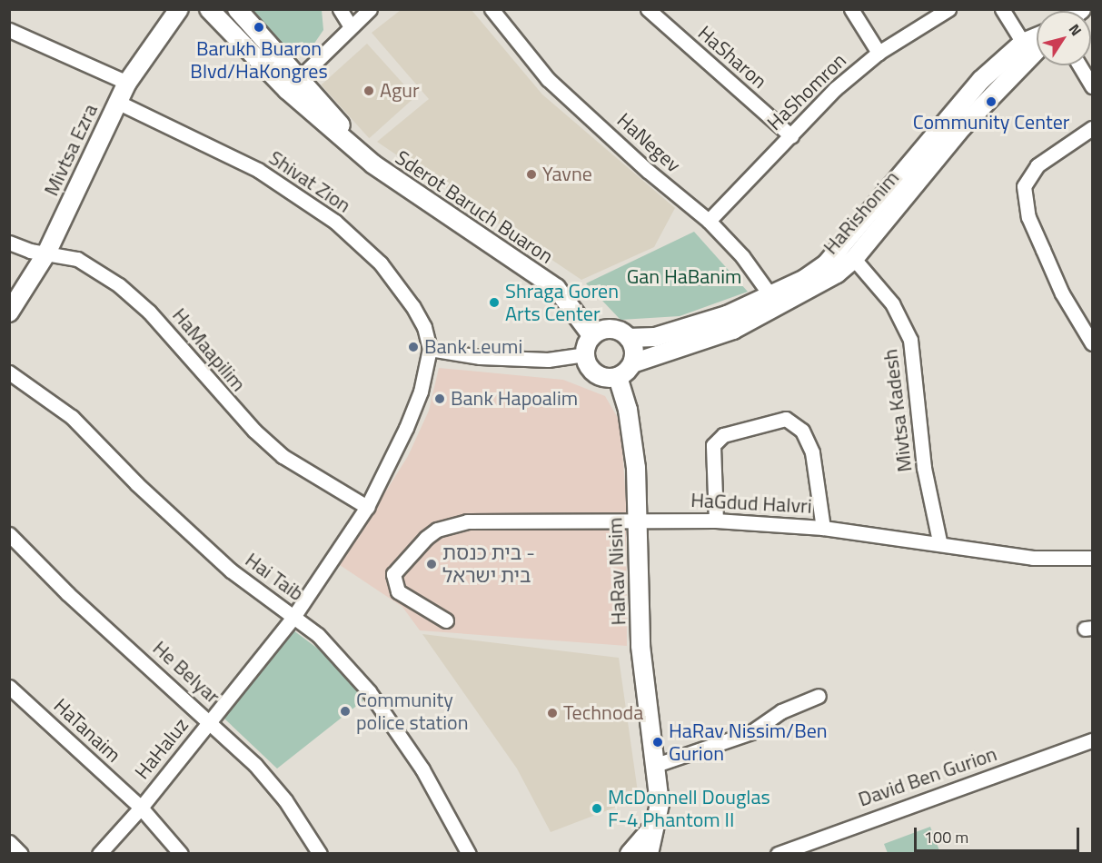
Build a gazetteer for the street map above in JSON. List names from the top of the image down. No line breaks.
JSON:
{"streets":{"street":["HaSharon","HaShomron","HaNegev","Mivtsa Ezra","Shivat Zion","Sderot Baruch Buaron","HaRishonim","HaMaapilim","Mivtsa Kadesh","HaGdud HaIvri","HaRav Nisim","Hai Taib","He BeIyar","HaTanaim","HaHaluz","David Ben Gurion"]},"crossings":[["HaSharon","HaShomron"],["HaShomron","HaNegev"],["HaNegev","HaRishonim"],["Mivtsa Ezra","Shivat Zion"],["Mivtsa Ezra","HaMaapilim"],["Shivat Zion","HaHaluz"],["Sderot Baruch Buaron","HaRishonim"],["Sderot Baruch Buaron","HaRav Nisim"],["HaRishonim","Mivtsa Kadesh"],["HaRishonim","HaRav Nisim"],["HaMaapilim","HaHaluz"],["Mivtsa Kadesh","HaGdud HaIvri"],["HaGdud HaIvri","HaRav Nisim"],["Hai Taib","HaHaluz"],["He BeIyar","HaHaluz"],["HaTanaim","HaHaluz"]],"parks":["Gan HaBanim"],"places":["Barukh Buaron Blvd/HaKongres","Agur","Community Center","Yavne","Shraga Goren Arts Center","Bank Leumi","Bank Hapoalim","בית כנסת - בית ישראל","Community police station","Technoda","HaRav Nissim/Ben Gurion","McDonnell Douglas F-4 Phantom II"],"scale_bar":"100 m","north":"top right"}
